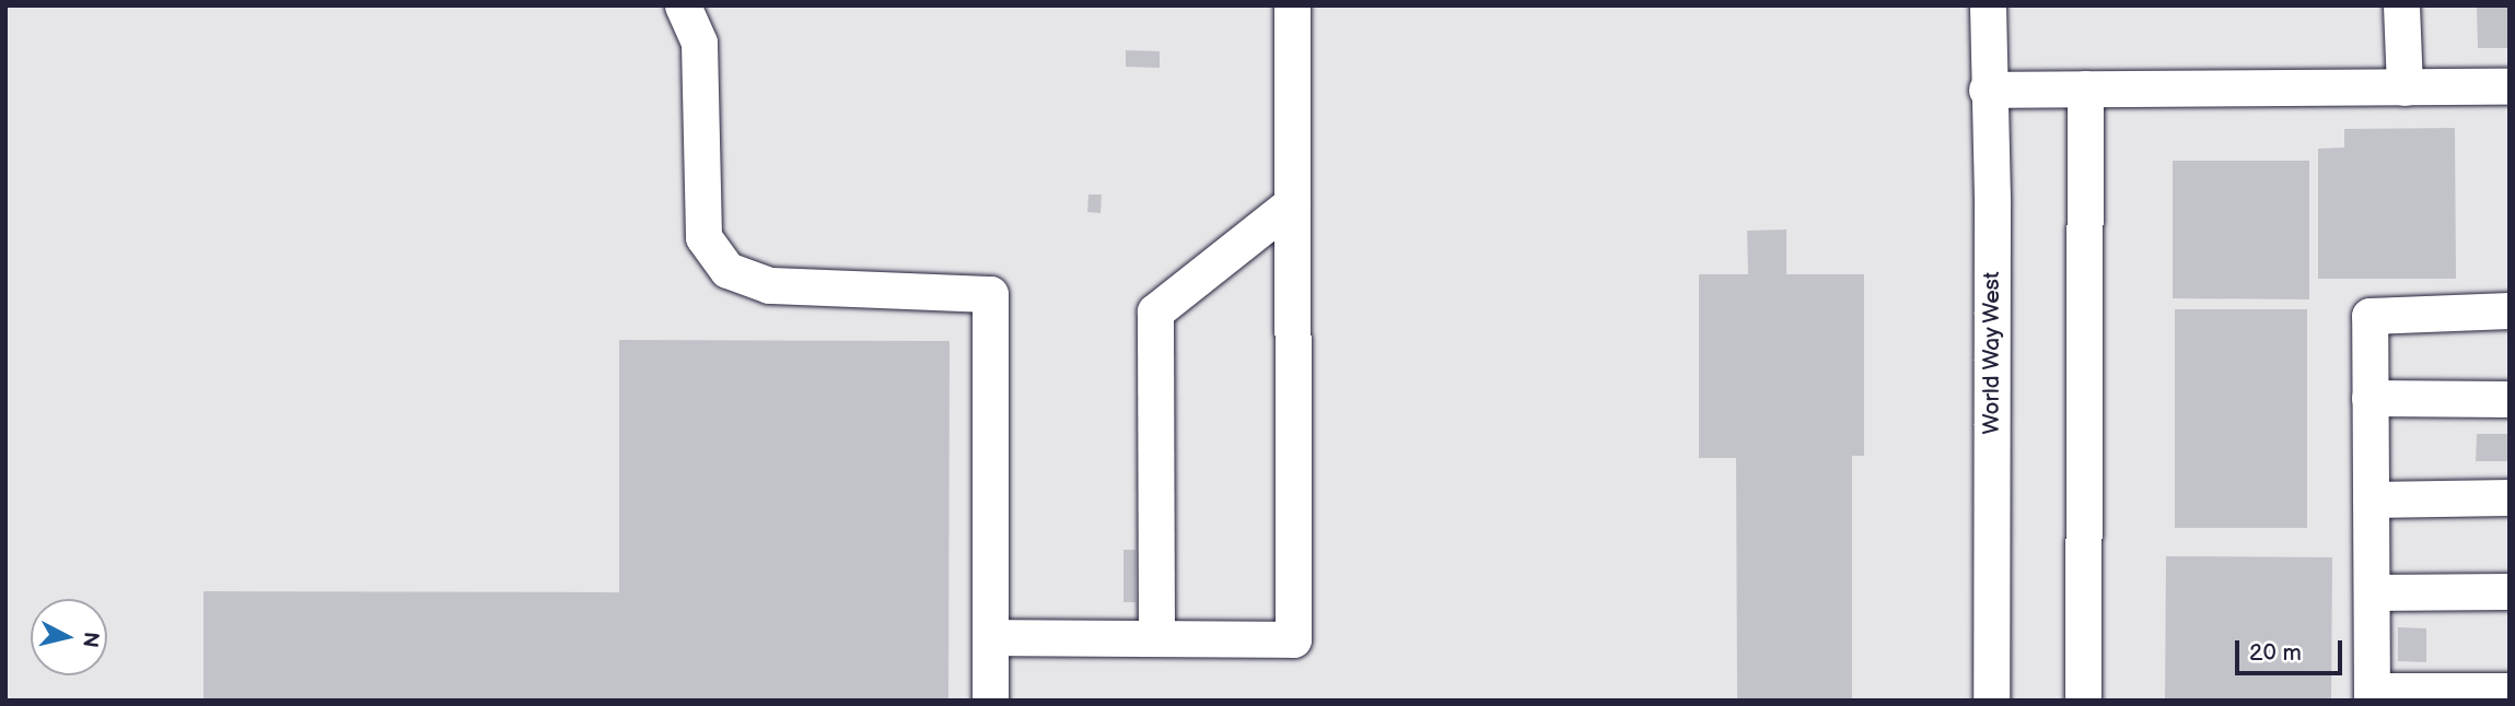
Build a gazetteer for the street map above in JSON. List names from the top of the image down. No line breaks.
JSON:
{"streets":{"street":["World Way West"]},"scale_bar":"20 m","north":"right"}
